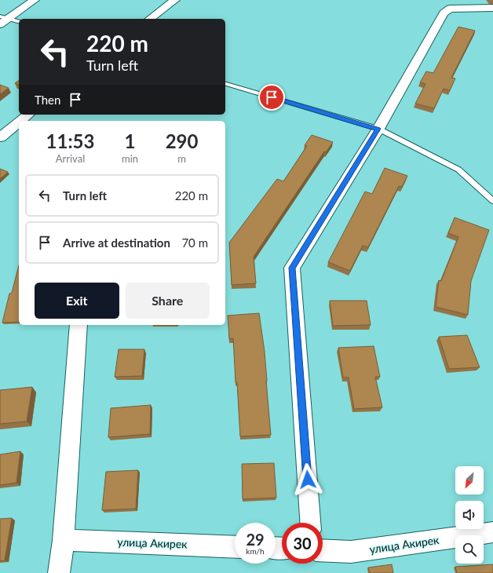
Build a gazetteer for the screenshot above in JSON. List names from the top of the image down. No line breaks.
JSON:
{"streets":{"street":["улица Акирек"]},"north":"bottom left","page":{"turn":["220 m","Turn left"],"then":"Then","eta":["11:53","Arrival","1","min","290","m"],"list":[{"name":"Turn left","value":"220 m"},{"name":"Arrive at destination","value":"70 m"}],"buttons":["Exit","Share"],"speed":"29 km/h","limit":"30"}}
